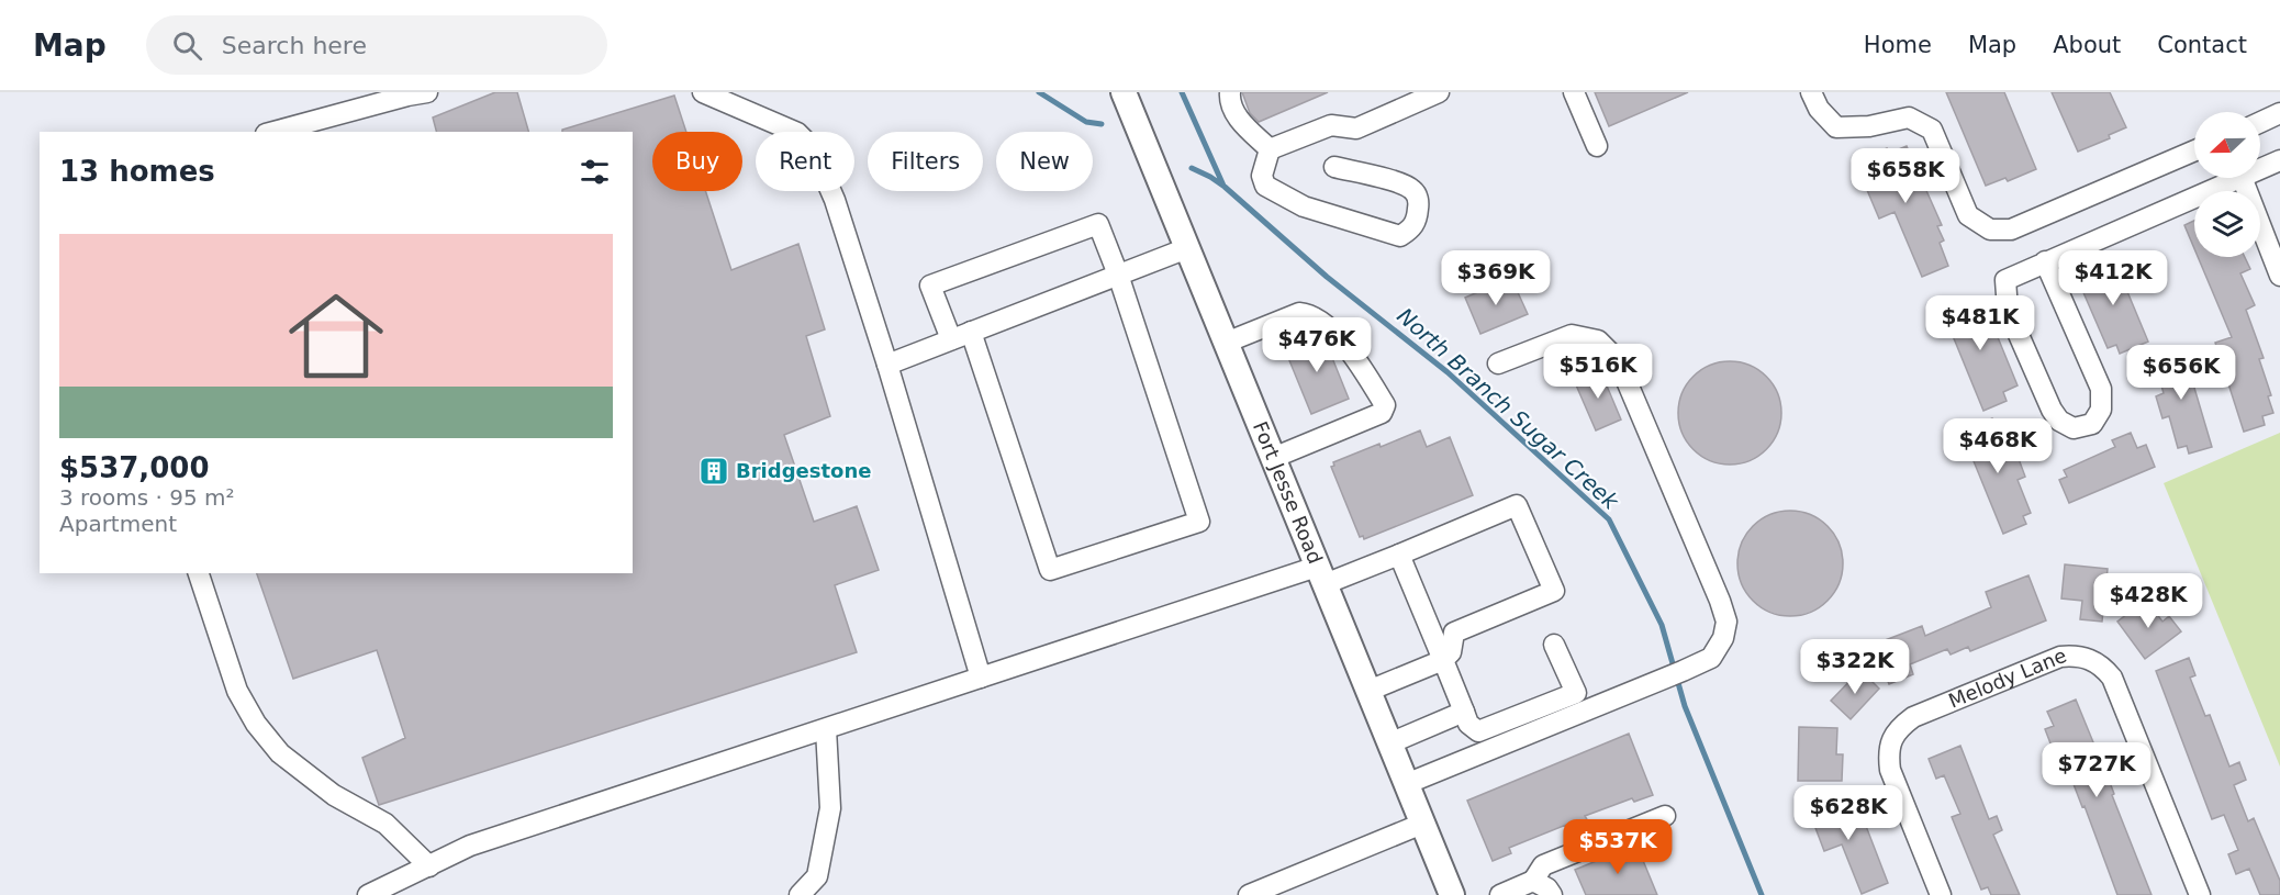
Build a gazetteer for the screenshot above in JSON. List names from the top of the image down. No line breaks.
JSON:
{"streets":{"main road":["Fort Jesse Road"],"street":["Melody Lane"]},"water":["North Branch Sugar Creek"],"places":{"building":["Bridgestone"]},"north":"left","page":{"header":"Map","search":"Search here","nav":["Home","Map","About","Contact"],"chip":["Buy","Rent","Filters","New"],"heading":"13 homes","price":["$658K","$369K","$412K","$481K","$476K","$516K","$656K","$468K","$428K","$322K","$727K","$628K","$537K"],"list":[{"name":"$537,000","note":"3 rooms · 95 m² · Apartment"}]}}
